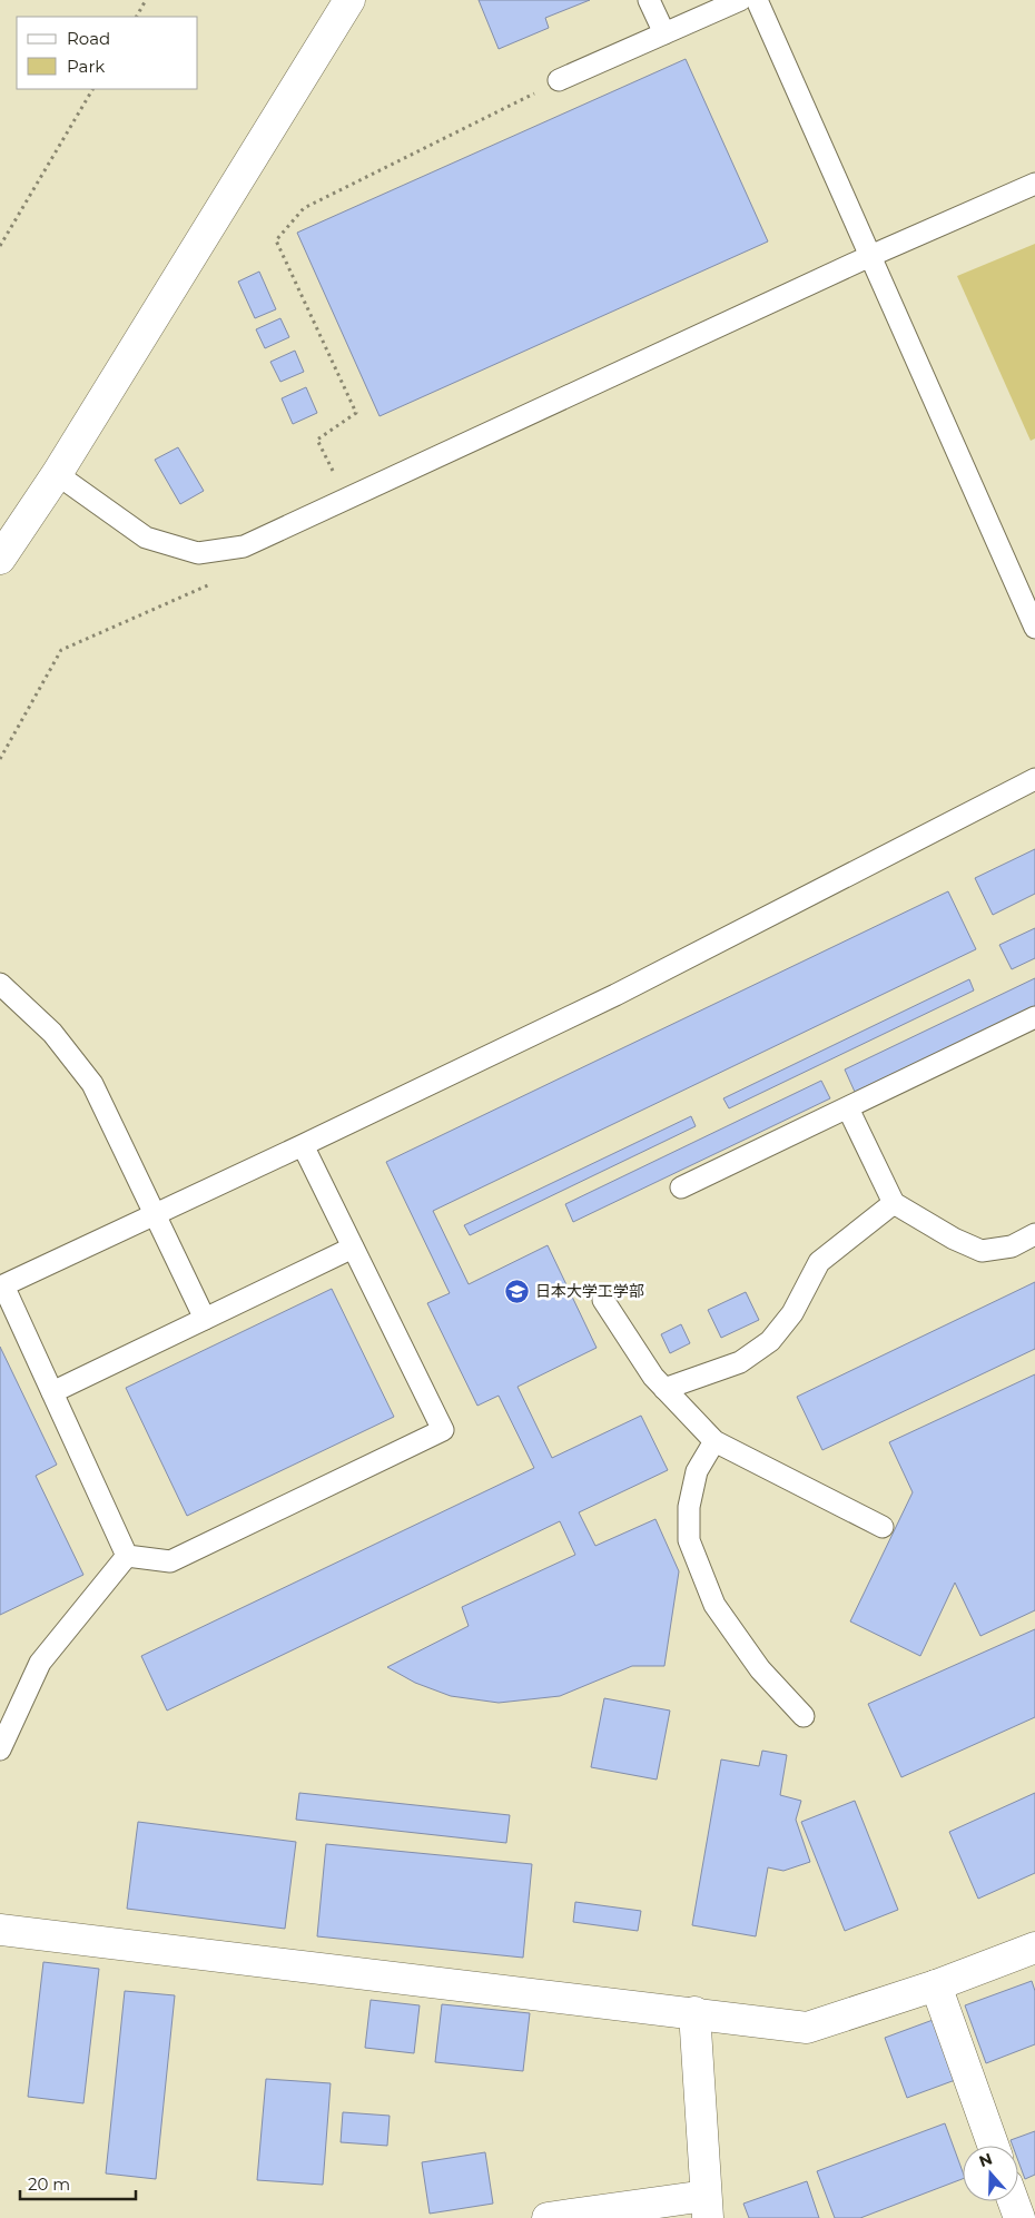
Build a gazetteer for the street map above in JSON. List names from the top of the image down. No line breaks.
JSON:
{"places":{"school or university":["日本大学工学部"]},"legend":["Road","Park"],"scale_bar":"20 m","north":"top"}
